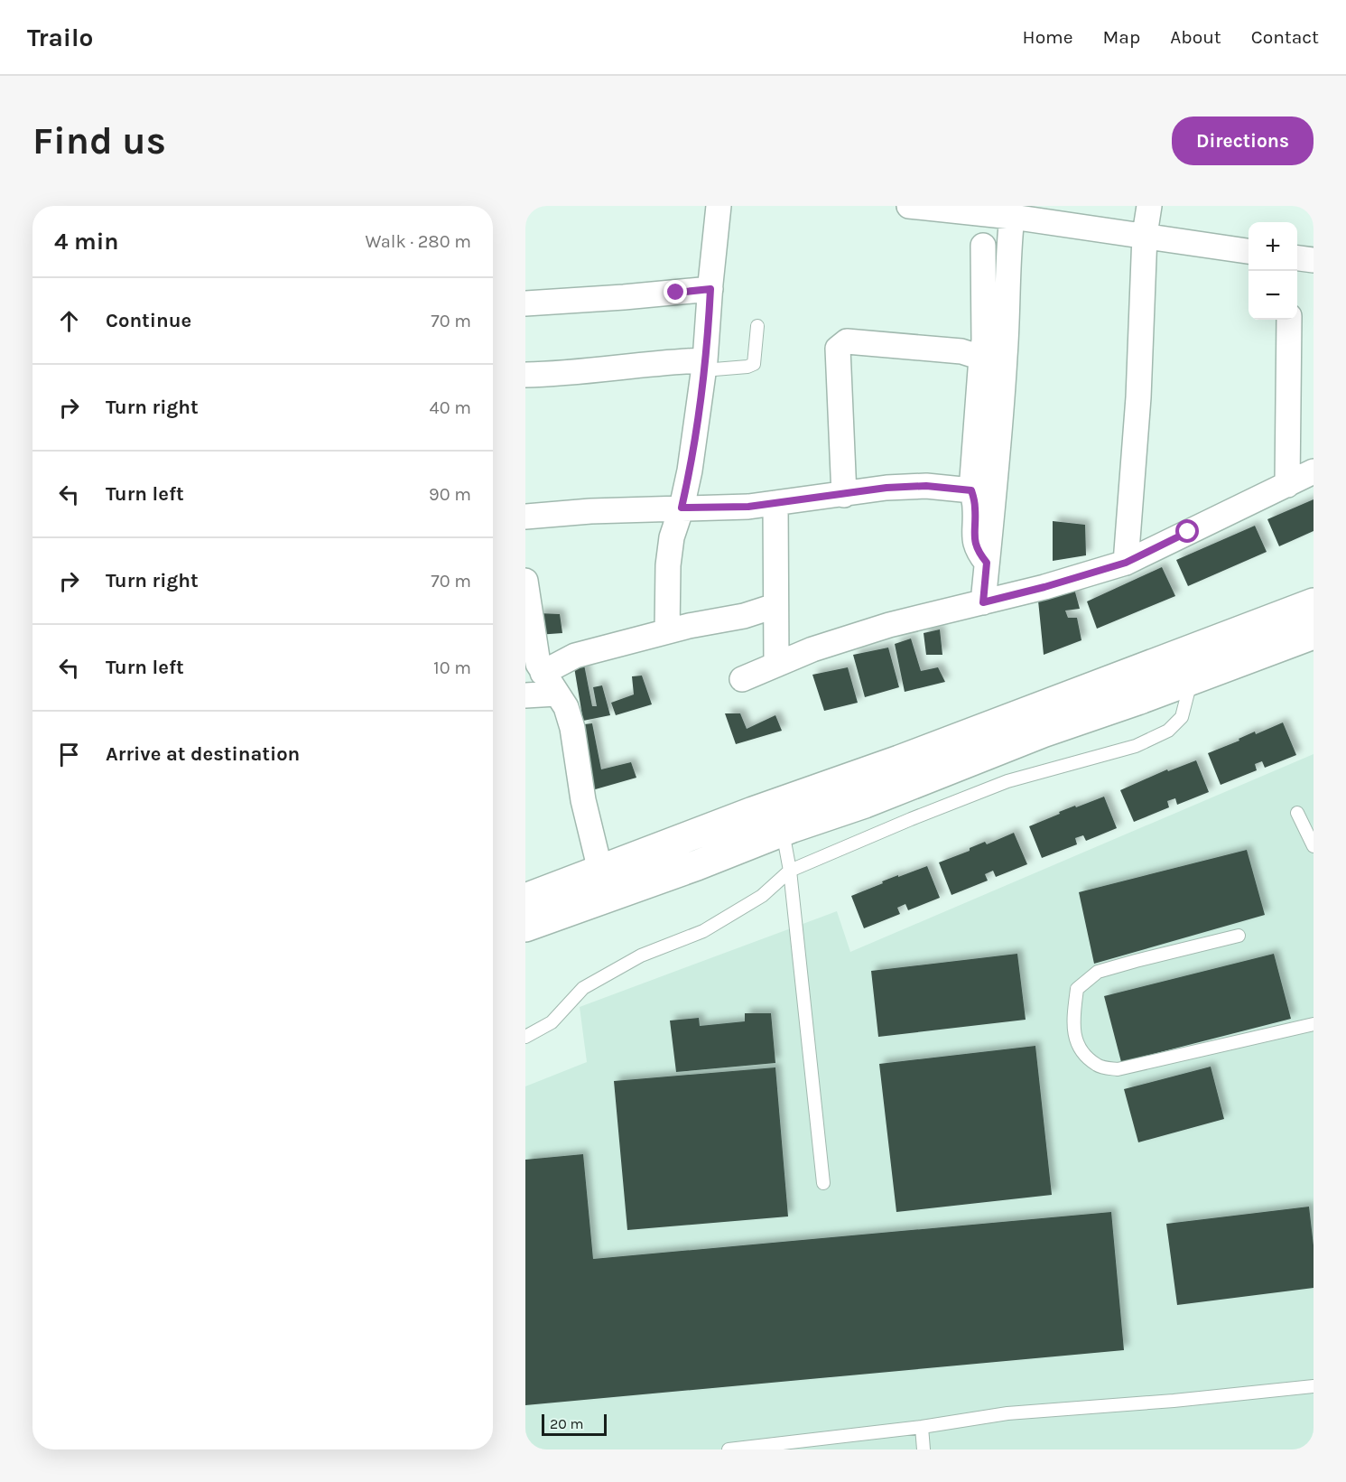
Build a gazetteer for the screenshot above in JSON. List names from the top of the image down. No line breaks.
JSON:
{"scale_bar":"20 m","page":{"header":"Trailo","nav":["Home","Map","About","Contact"],"buttons":"Directions","title":"Find us","heading":["4 min","Walk · 280 m"],"map_buttons":["+","−"],"list":[["Continue","70 m"],["Turn right","40 m"],["Turn left","90 m"],["Turn right","70 m"],["Turn left","10 m"],"Arrive at destination"],"scale":"20 m"}}
